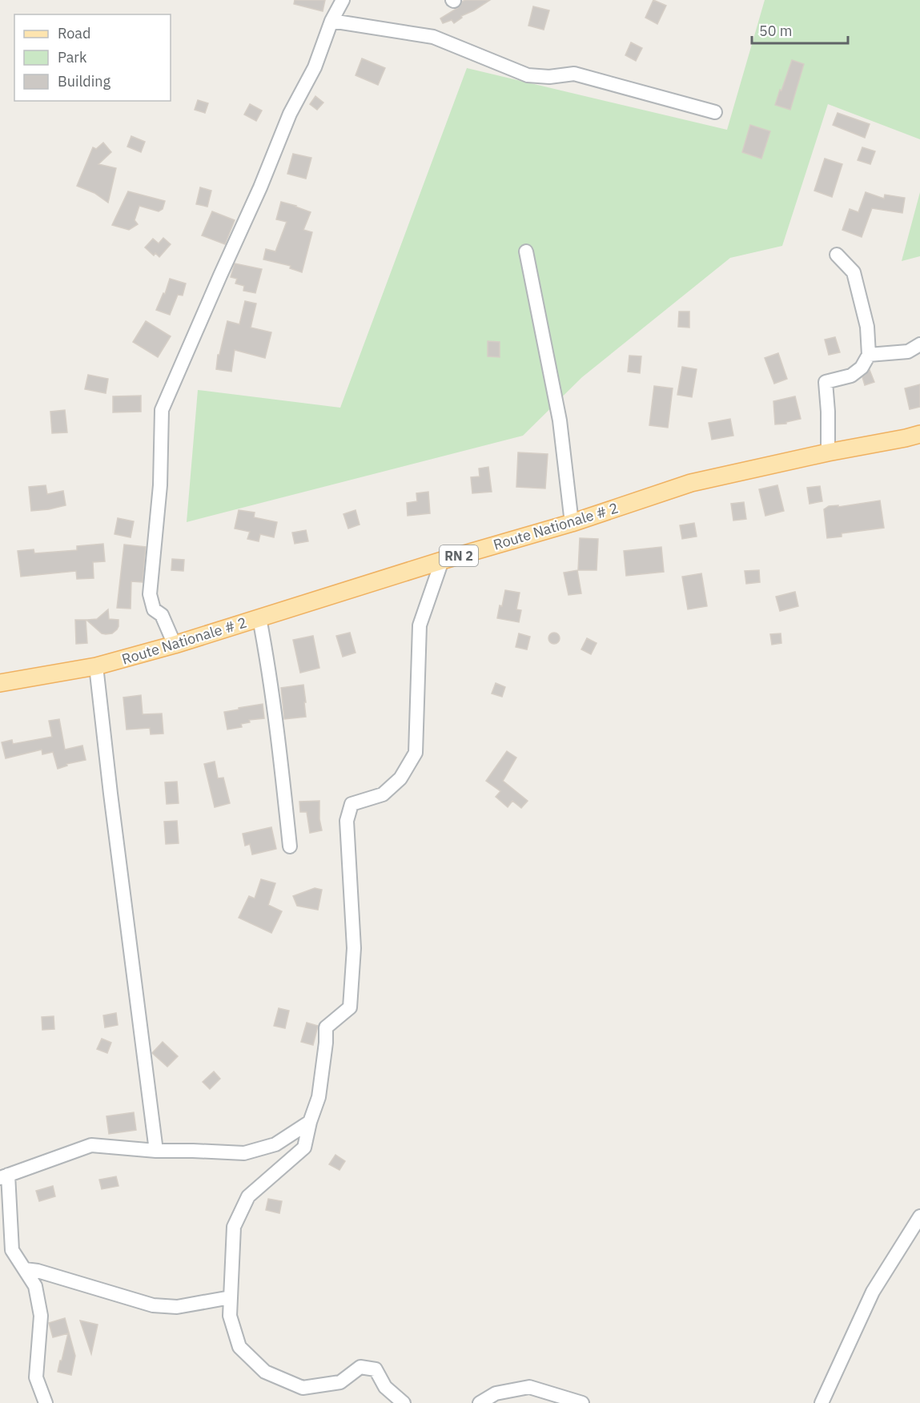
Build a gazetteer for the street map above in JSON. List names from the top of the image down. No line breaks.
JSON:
{"streets":{"main road":["Route Nationale # 2","RN 2"]},"legend":["Road","Park","Building"],"scale_bar":"50 m"}
